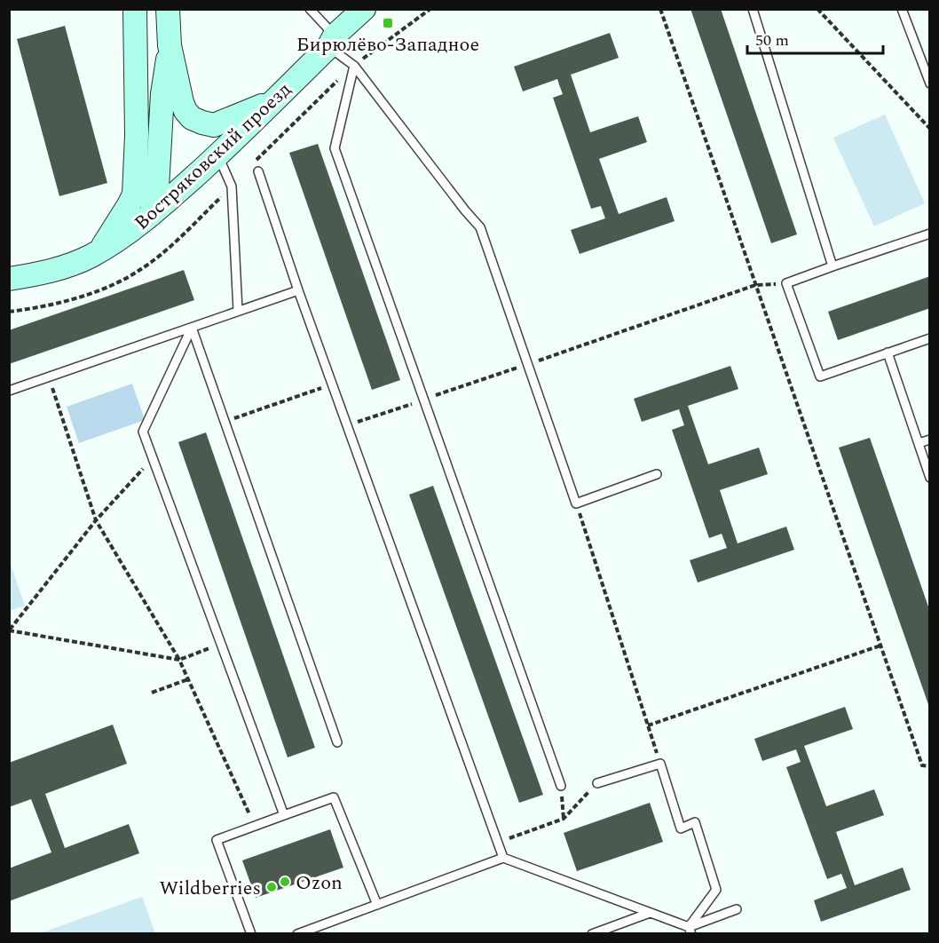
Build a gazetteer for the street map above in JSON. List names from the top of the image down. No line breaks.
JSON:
{"streets":{"street":["Востряковский проезд"]},"places":{"transit":["Бирюлёво-Западное"],"other":["Ozon","Wildberries"]},"scale_bar":"50 m"}
